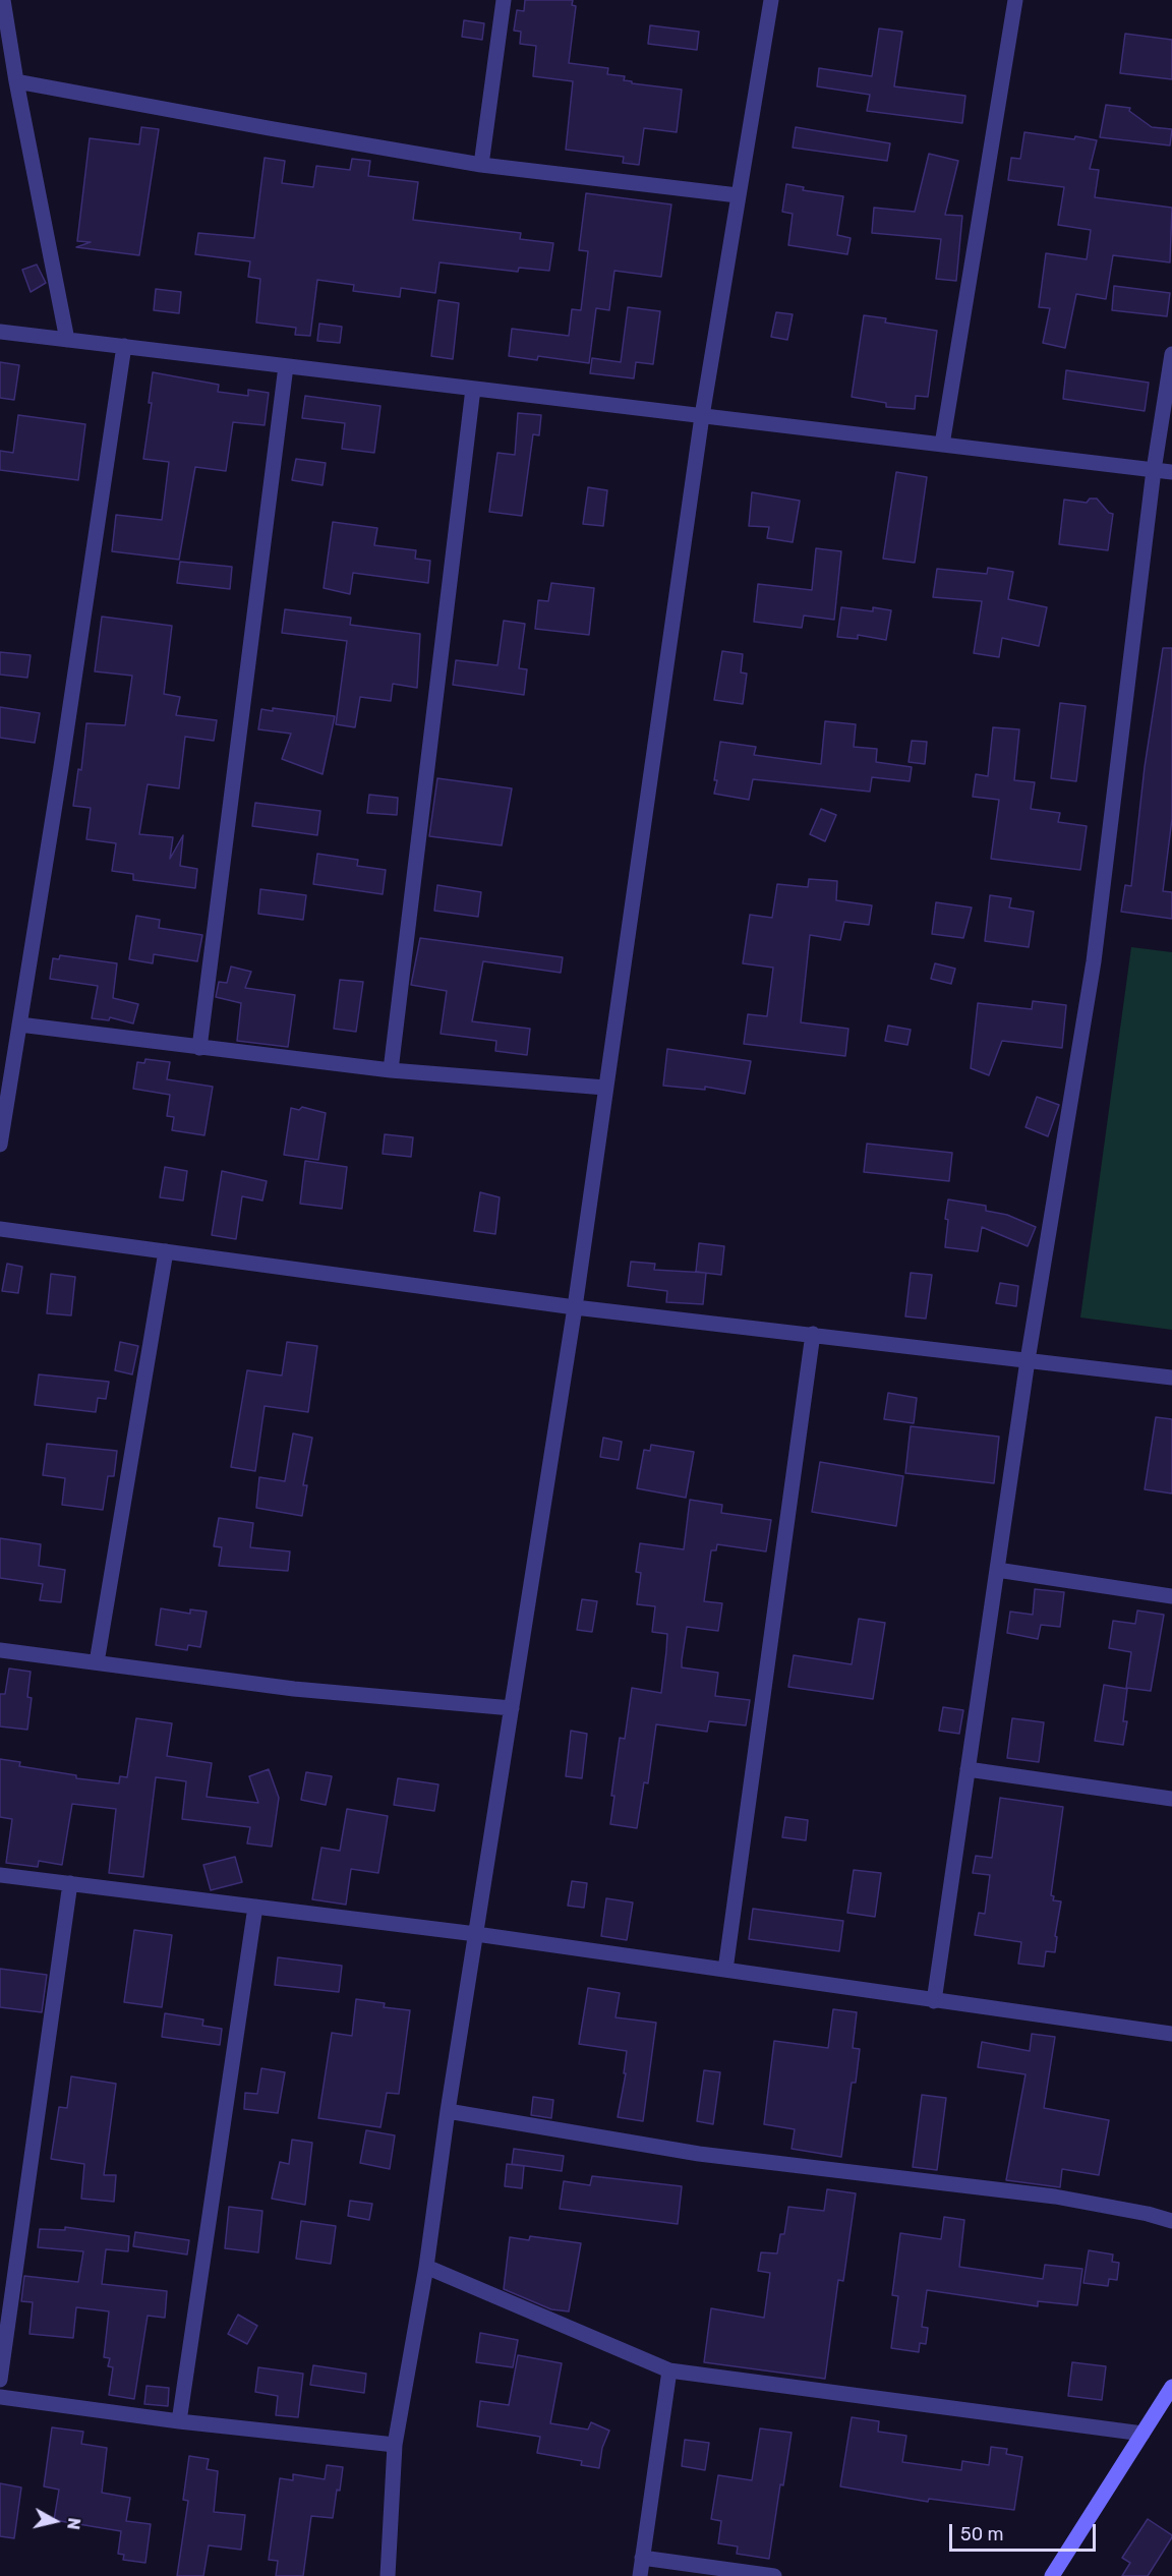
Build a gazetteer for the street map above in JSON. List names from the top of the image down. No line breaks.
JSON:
{"scale_bar":"50 m","north":"right"}
